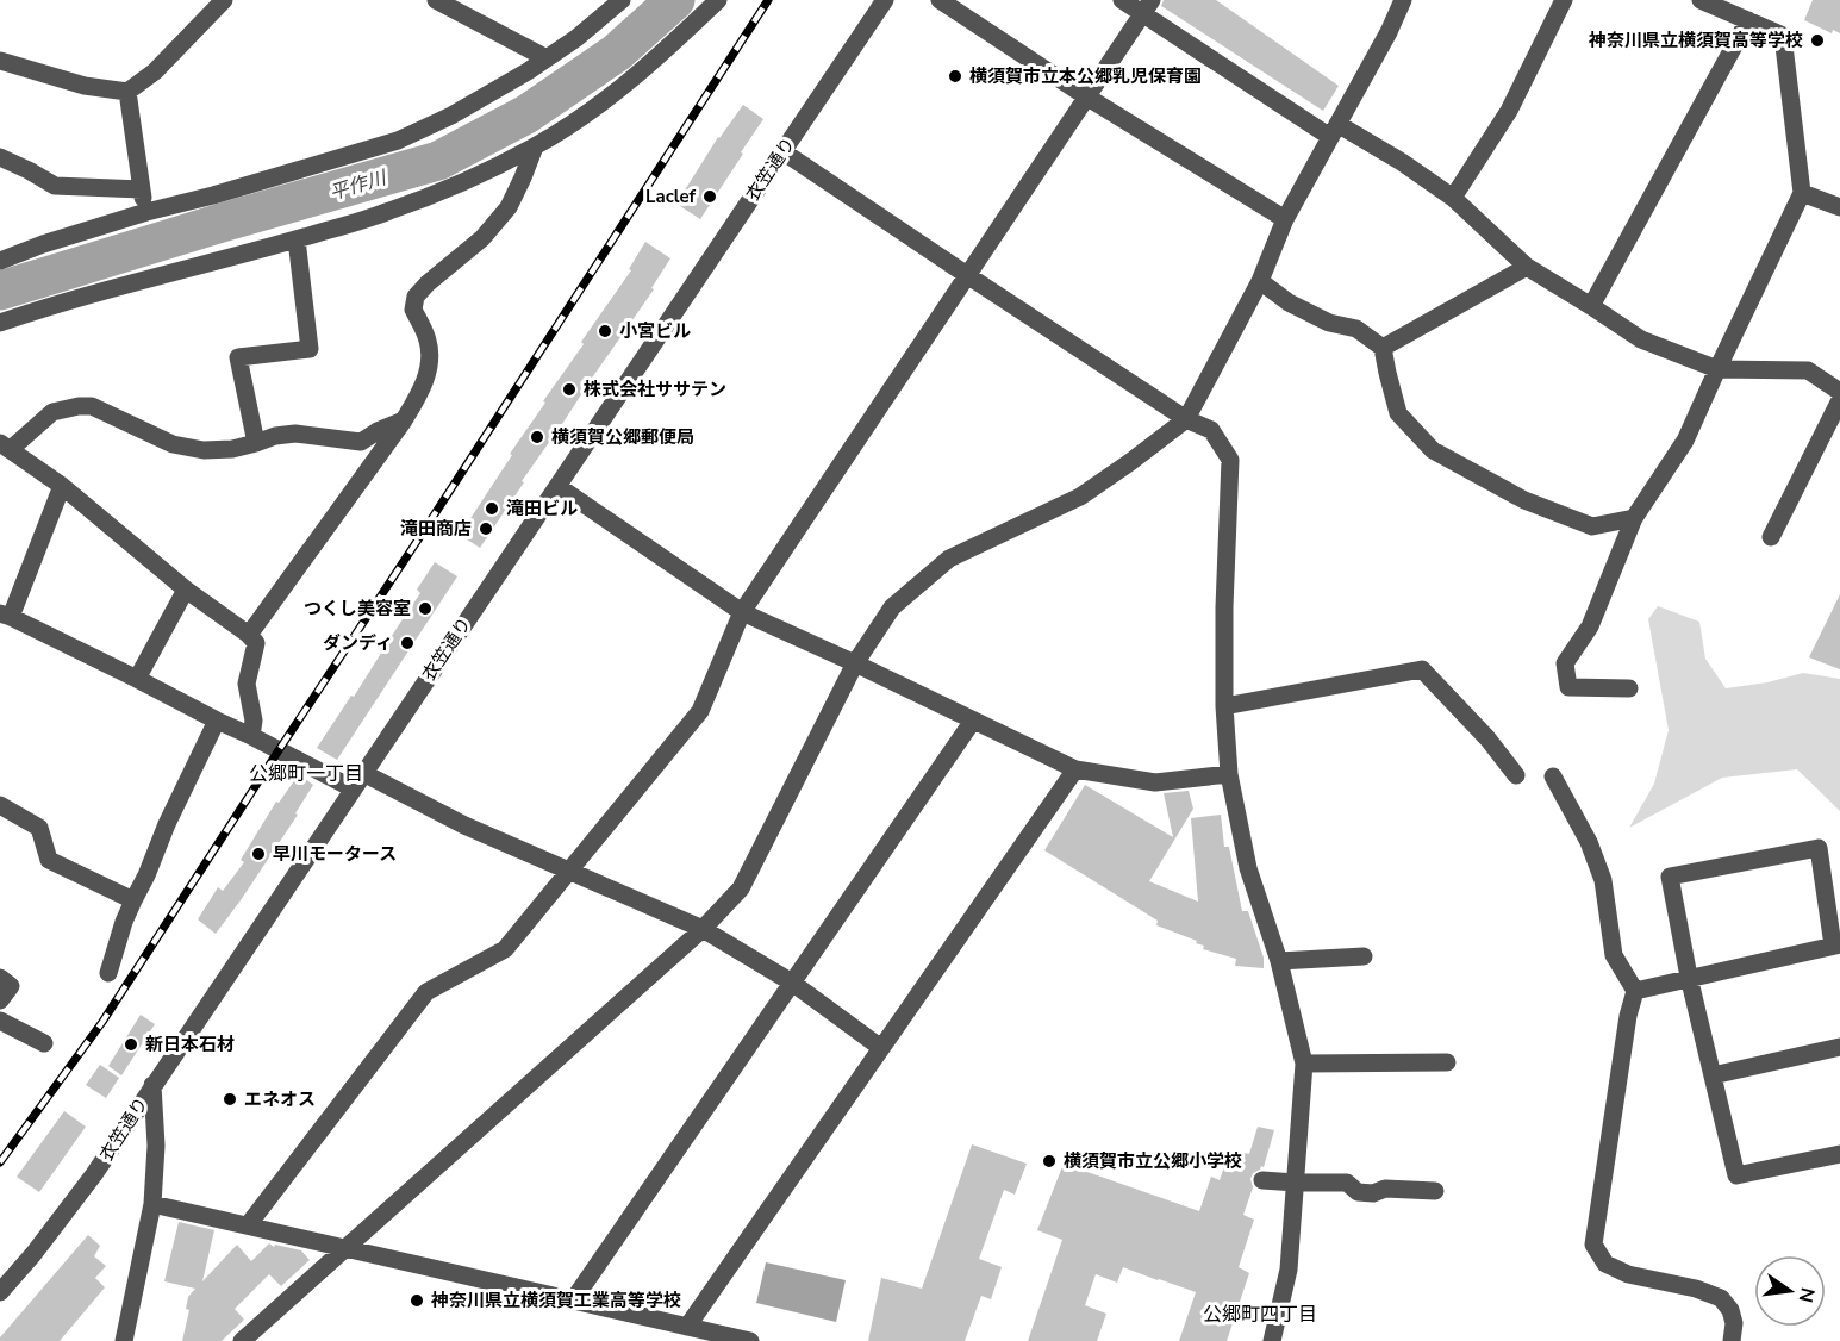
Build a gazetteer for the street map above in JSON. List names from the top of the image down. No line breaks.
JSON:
{"streets":{"street":["衣笠通り"]},"districts":["公郷町一丁目","公郷町四丁目"],"water":["平作川"],"places":["神奈川県立横須賀高等学校","横須賀市立本公郷乳児保育園","Laclef","小宮ビル","株式会社ササテン","横須賀公郷郵便局","滝田ビル","滝田商店","つくし美容室","ダンディ","早川モータース","新日本石材","エネオス","横須賀市立公郷小学校","神奈川県立横須賀工業高等学校"],"north":"right"}
